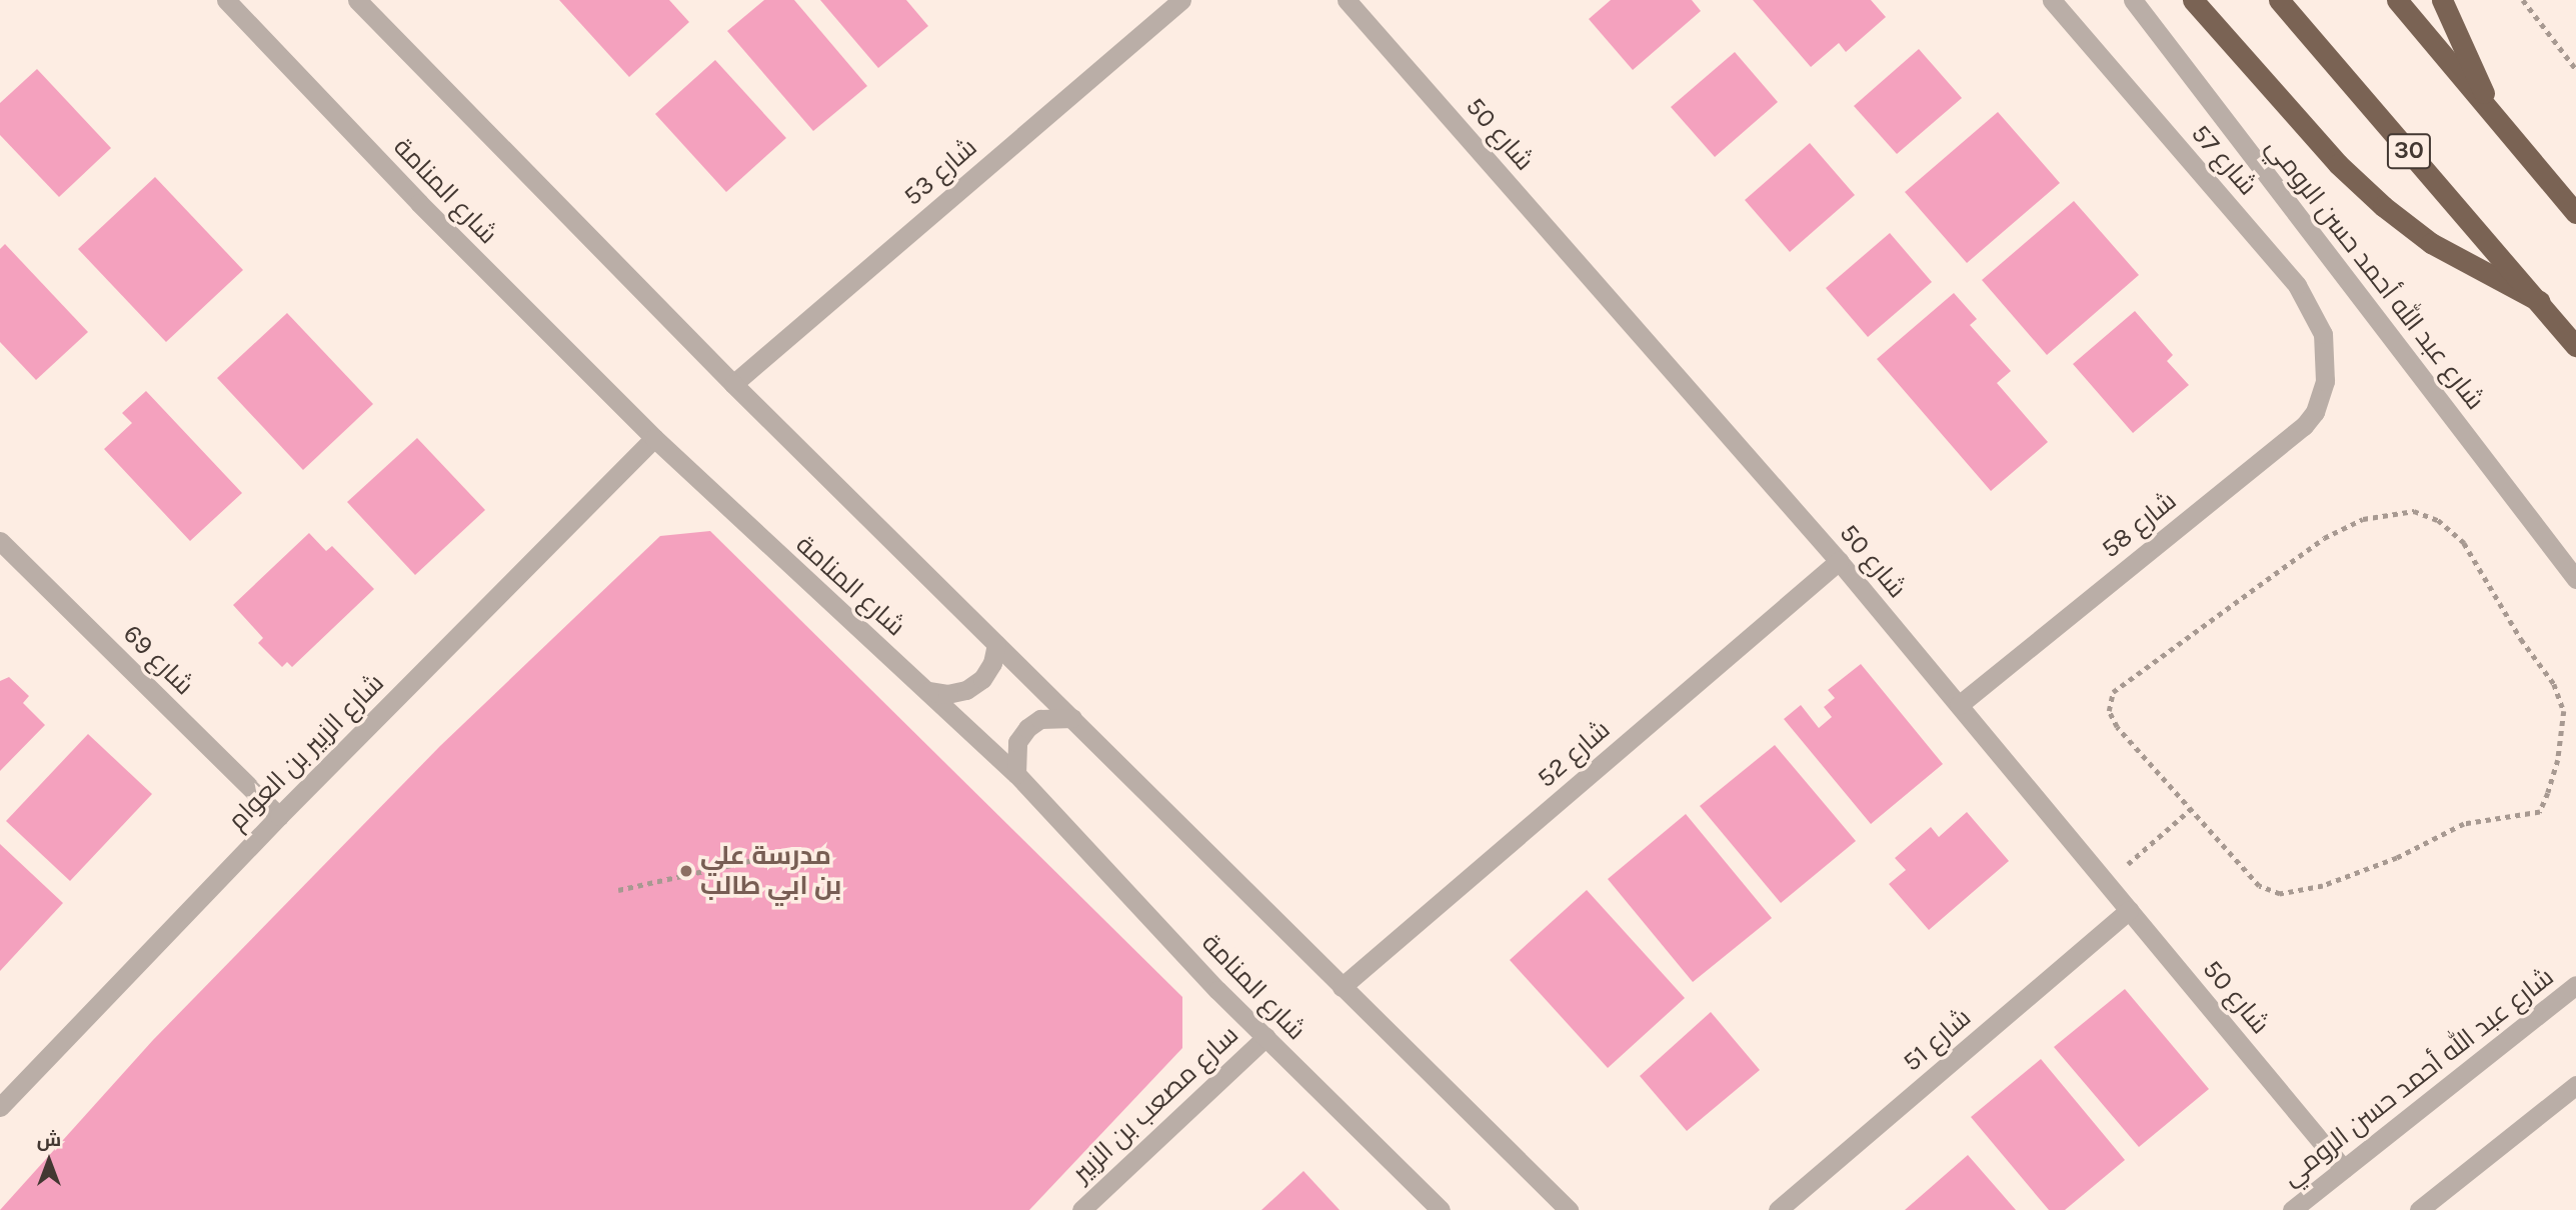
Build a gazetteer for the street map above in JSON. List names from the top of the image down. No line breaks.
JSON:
{"streets":{"highway":["30"],"street":["شارع 50","شارع 57","شارع 53","شارع المنامة","شارع عبد الله أحمد حسن الرومي","شارع 58","شارع 69","شارع الزبير بن العوام","شارع 52","شارع 51","سارع مصعب بن الزبير"]},"crossings":[["شارع 50","شارع عبد الله أحمد حسن الرومي"],["شارع 50","شارع 58"],["شارع 50","شارع 52"],["شارع 50","شارع 51"],["شارع 57","شارع 58"],["شارع المنامة","شارع الزبير بن العوام"],["شارع المنامة","سارع مصعب بن الزبير"],["شارع 69","شارع الزبير بن العوام"]],"places":["مدرسة علي بن ابي طالب"],"north":"top"}
